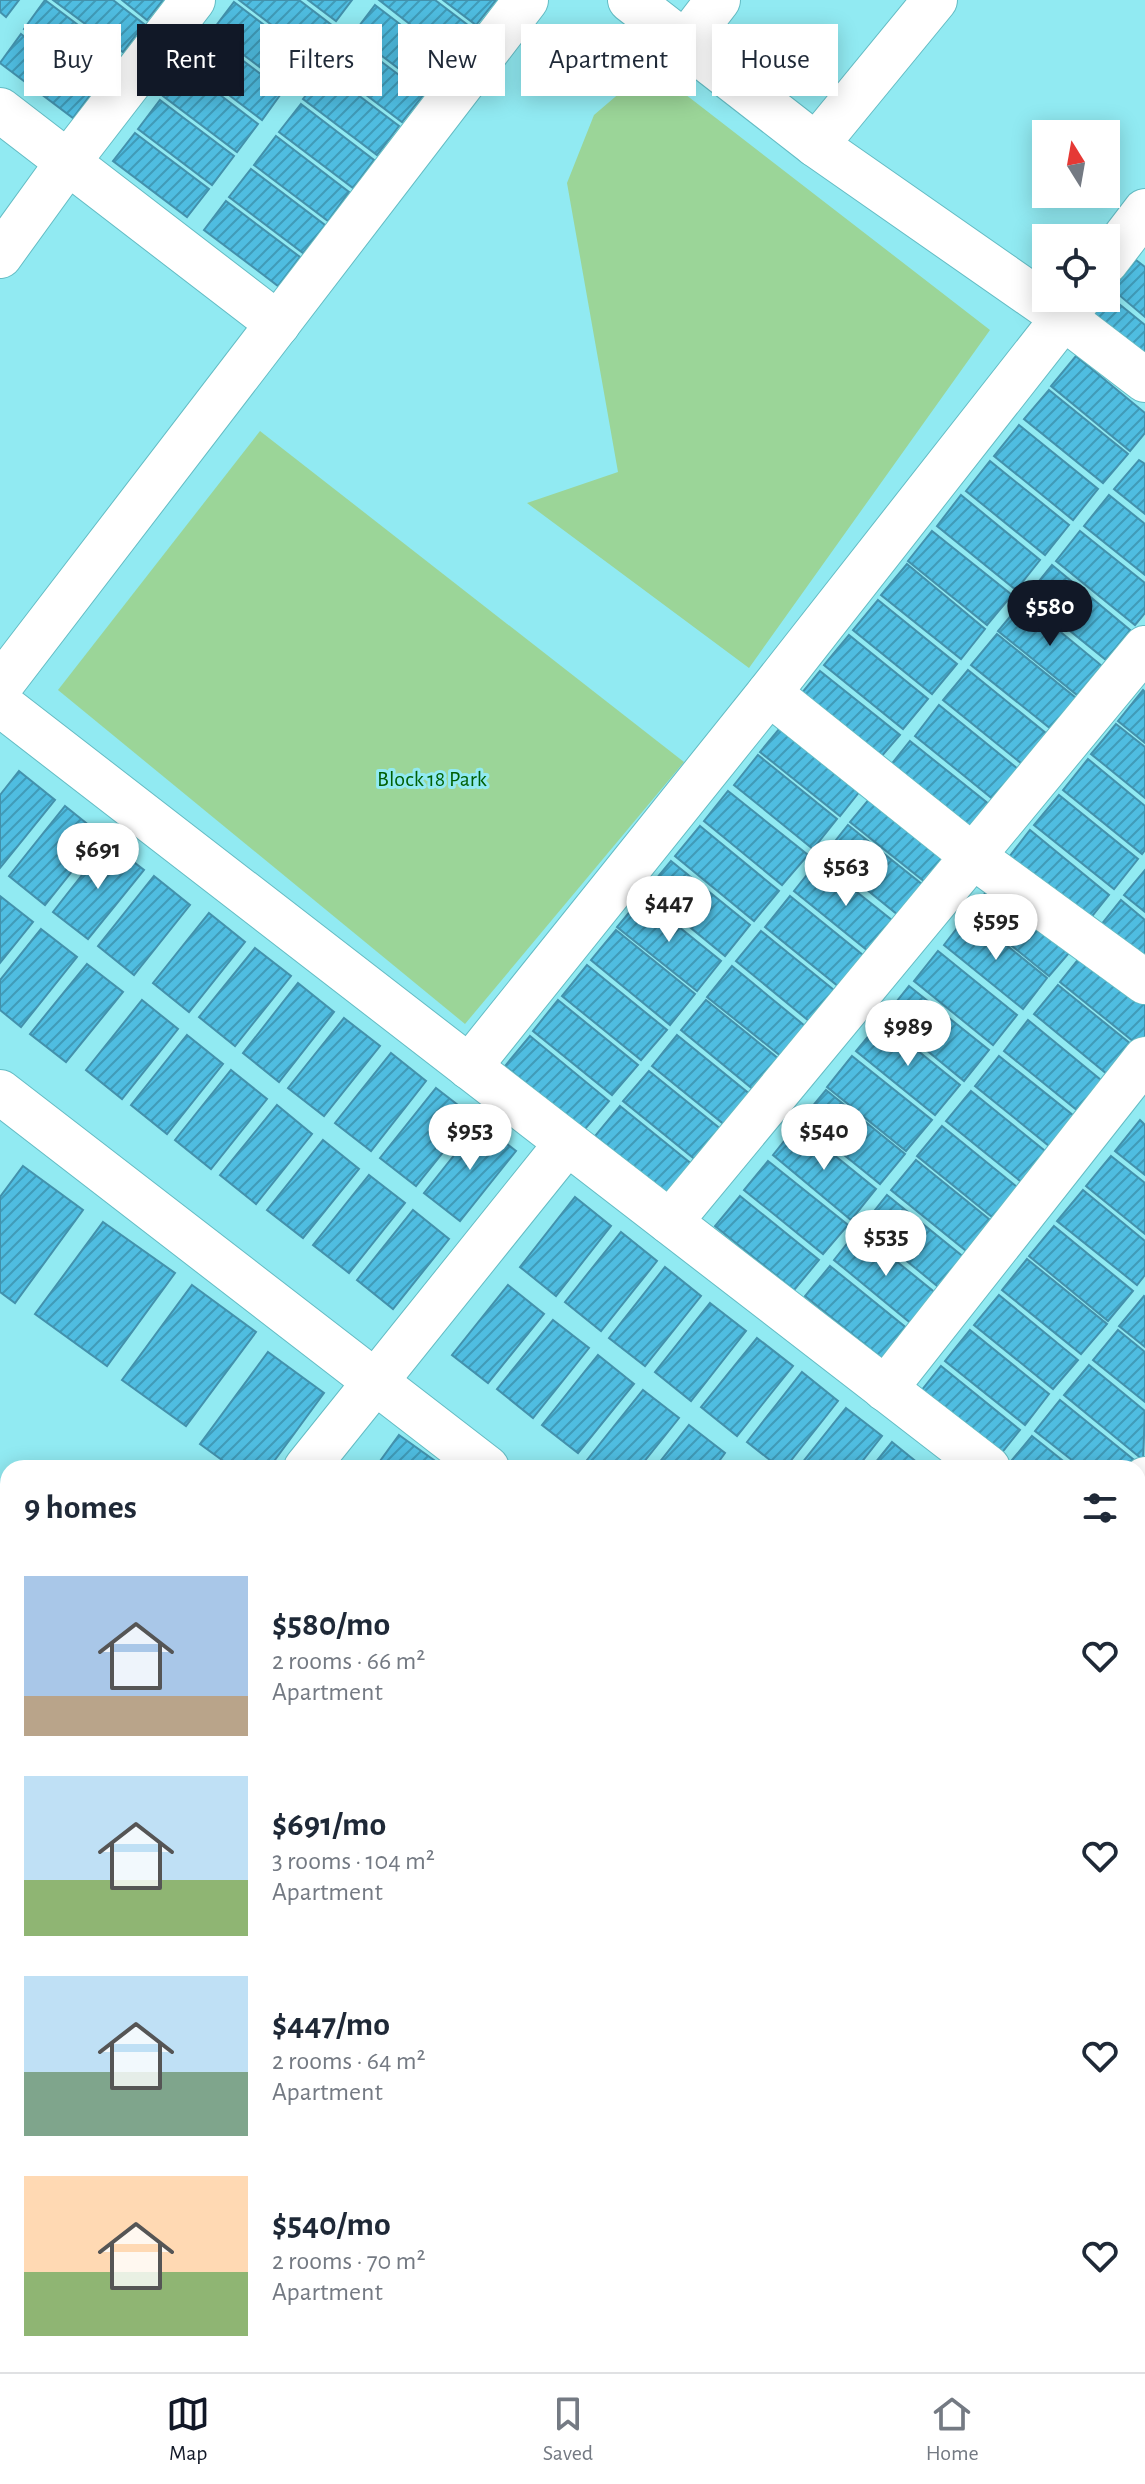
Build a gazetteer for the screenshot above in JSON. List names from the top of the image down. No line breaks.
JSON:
{"parks":["Block 18 Park"],"north":"top","page":{"chip":["Buy","Rent","Filters","New","Apartment","House"],"price":["$580","$691","$563","$447","$595","$989","$953","$540","$535"],"heading":"9 homes","list":[{"name":"$580/mo","note":"2 rooms · 66 m² · Apartment"},{"name":"$691/mo","note":"3 rooms · 104 m² · Apartment"},{"name":"$447/mo","note":"2 rooms · 64 m² · Apartment"},{"name":"$540/mo","note":"2 rooms · 70 m² · Apartment"}],"tabs":["Map","Saved","Home"]}}
